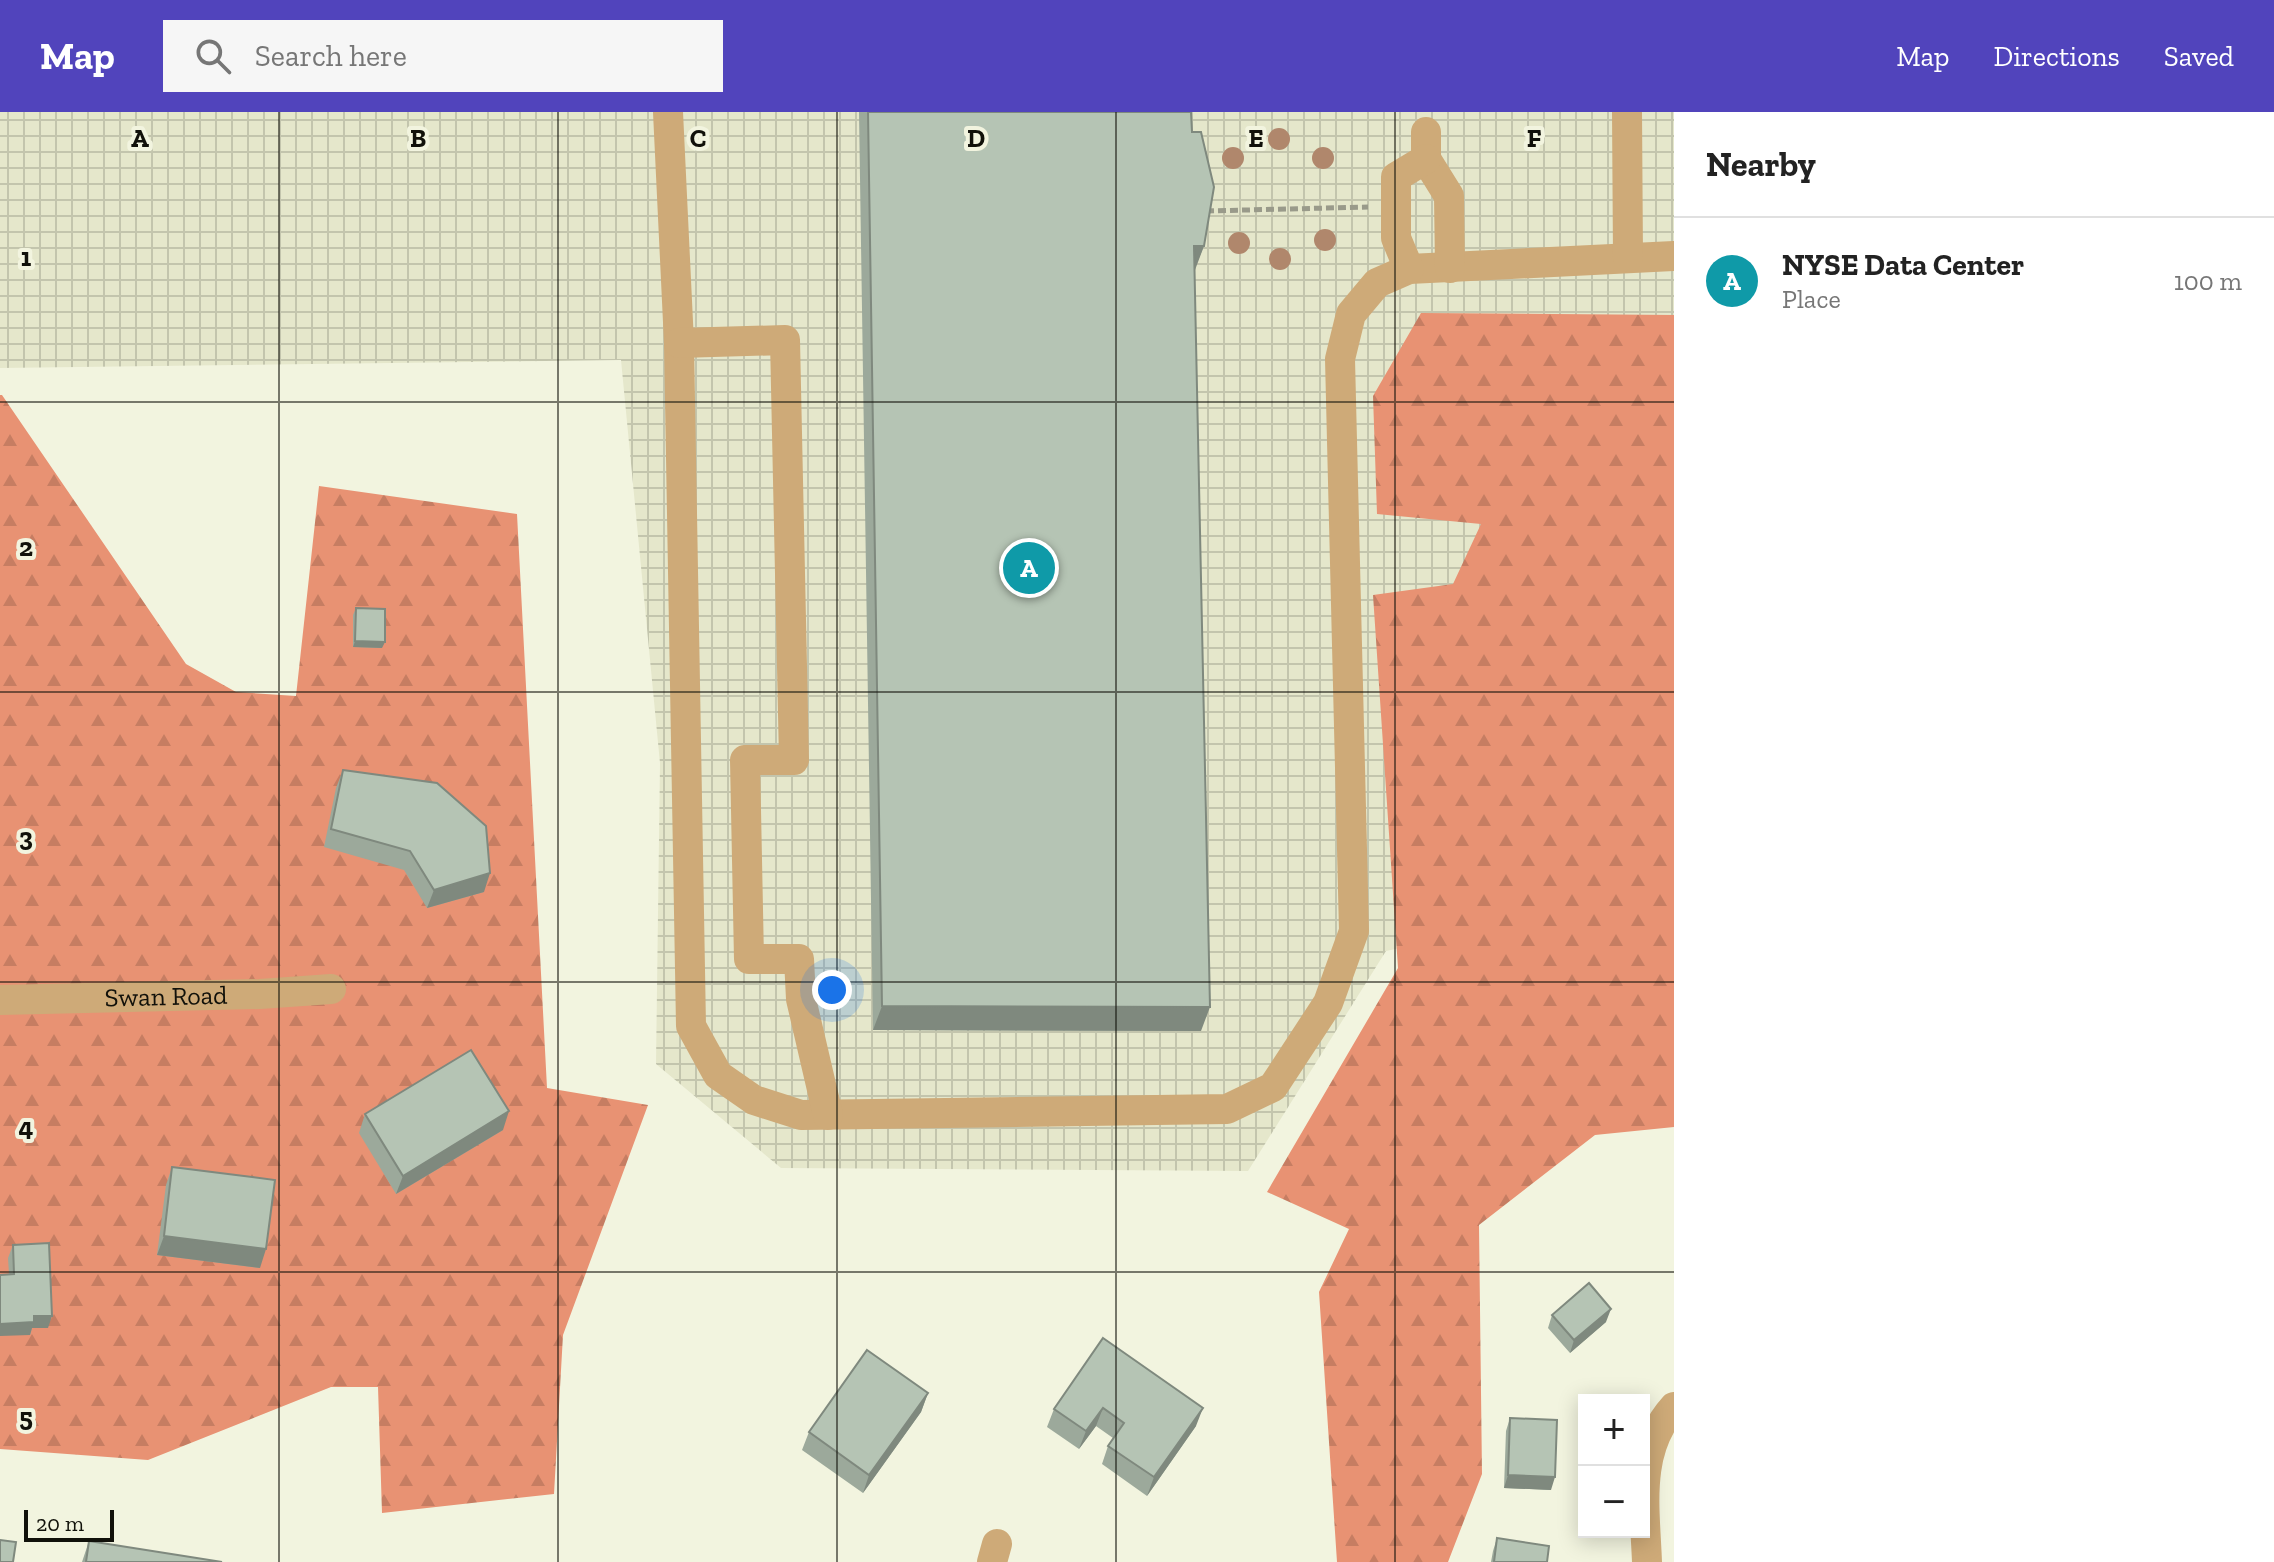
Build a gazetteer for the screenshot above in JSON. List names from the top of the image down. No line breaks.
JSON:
{"streets":{"street":["Swan Road"]},"scale_bar":"20 m","page":{"header":"Map","search":"Search here","nav":["Map","Directions","Saved"],"heading":"Nearby","list":[{"mark":"A","name":"NYSE Data Center","note":"Place","value":"100 m"}],"pins":"A","map_buttons":["+","−"],"scale":"20 m"},"grid":{"columns":["A","B","C","D","E","F"],"rows":["1","2","3","4","5"]}}
